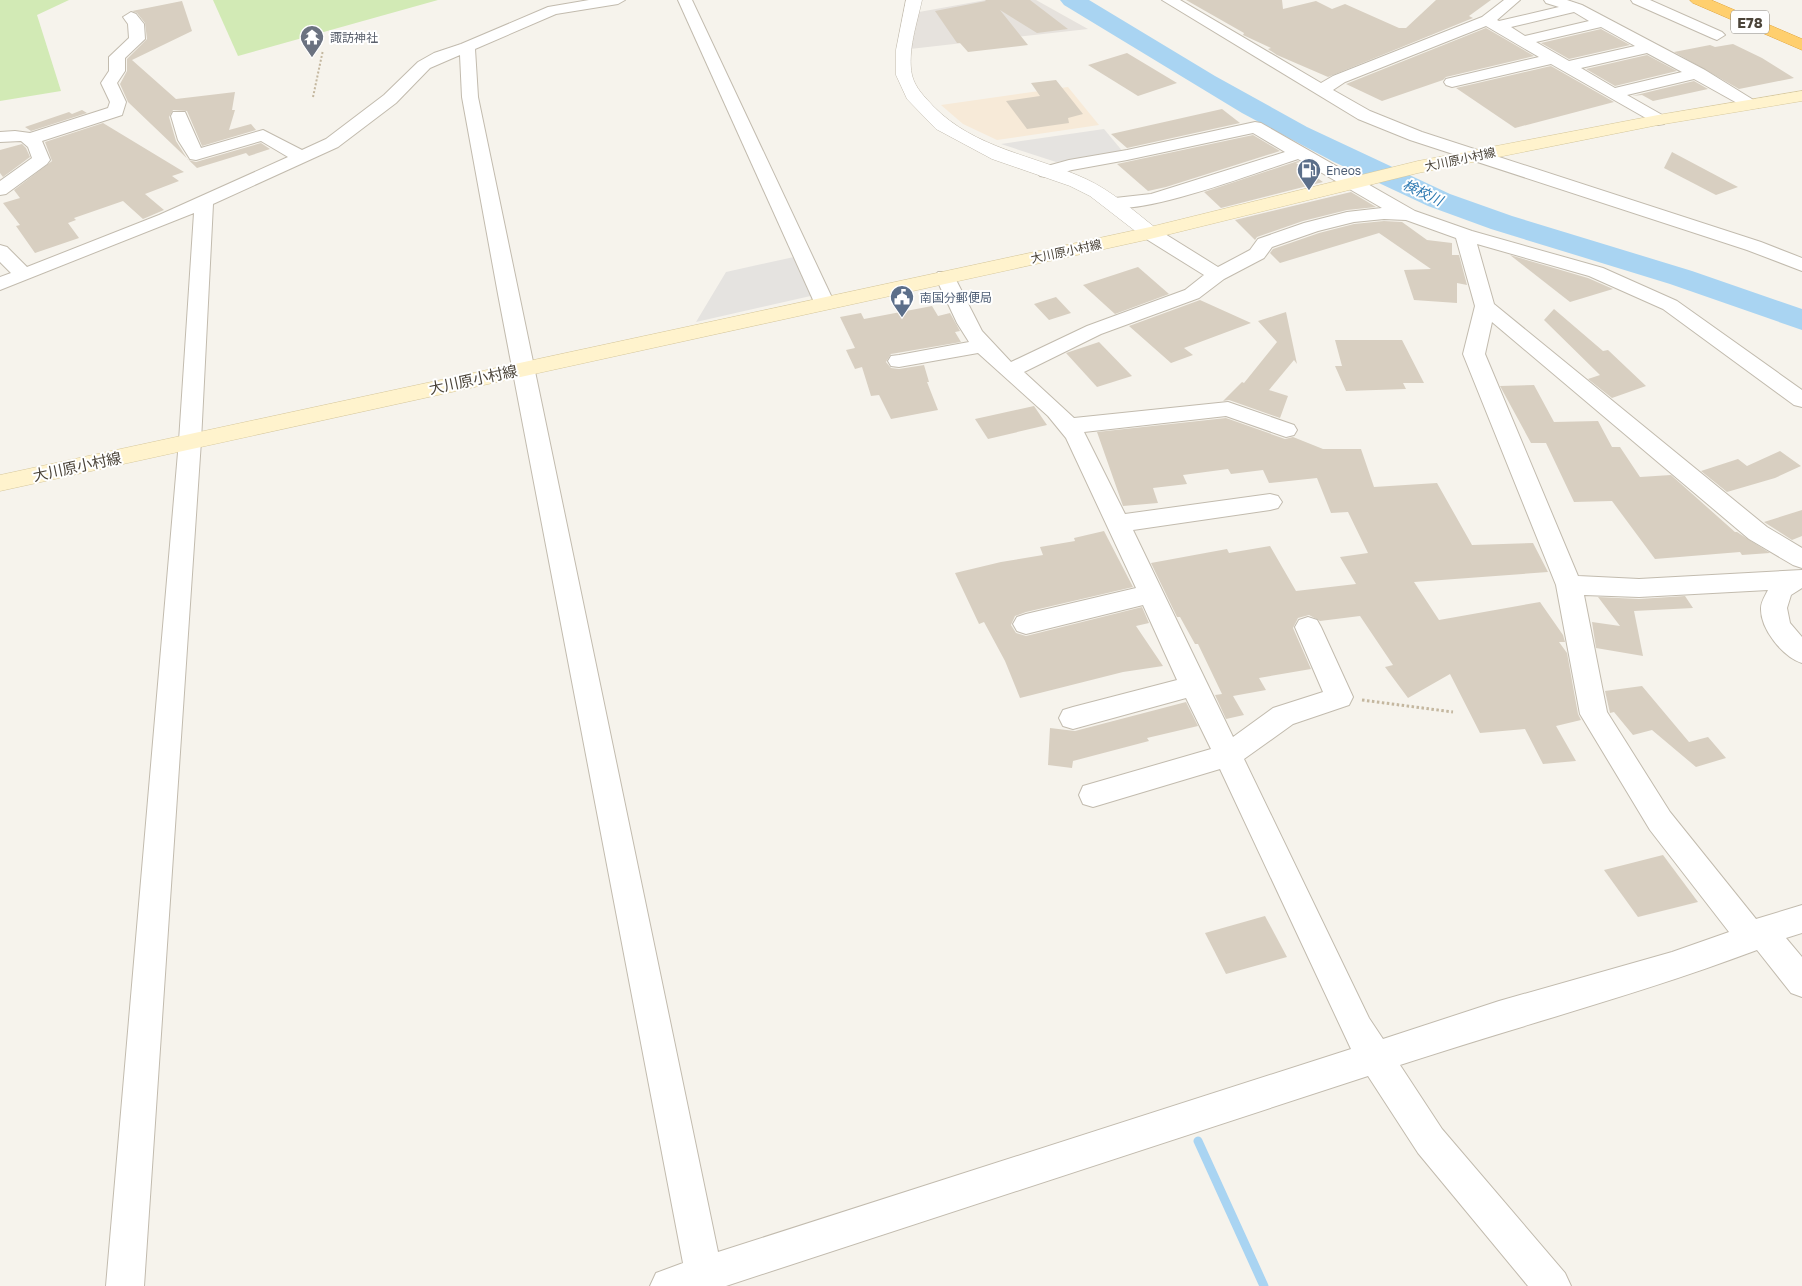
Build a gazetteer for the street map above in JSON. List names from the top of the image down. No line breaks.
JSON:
{"streets":{"highway":["E78"],"main road":["大川原小村線"]},"water":["検校川"],"places":{"temple":["諏訪神社"],"fuel station":["Eneos"],"public building":["南国分郵便局"]}}
